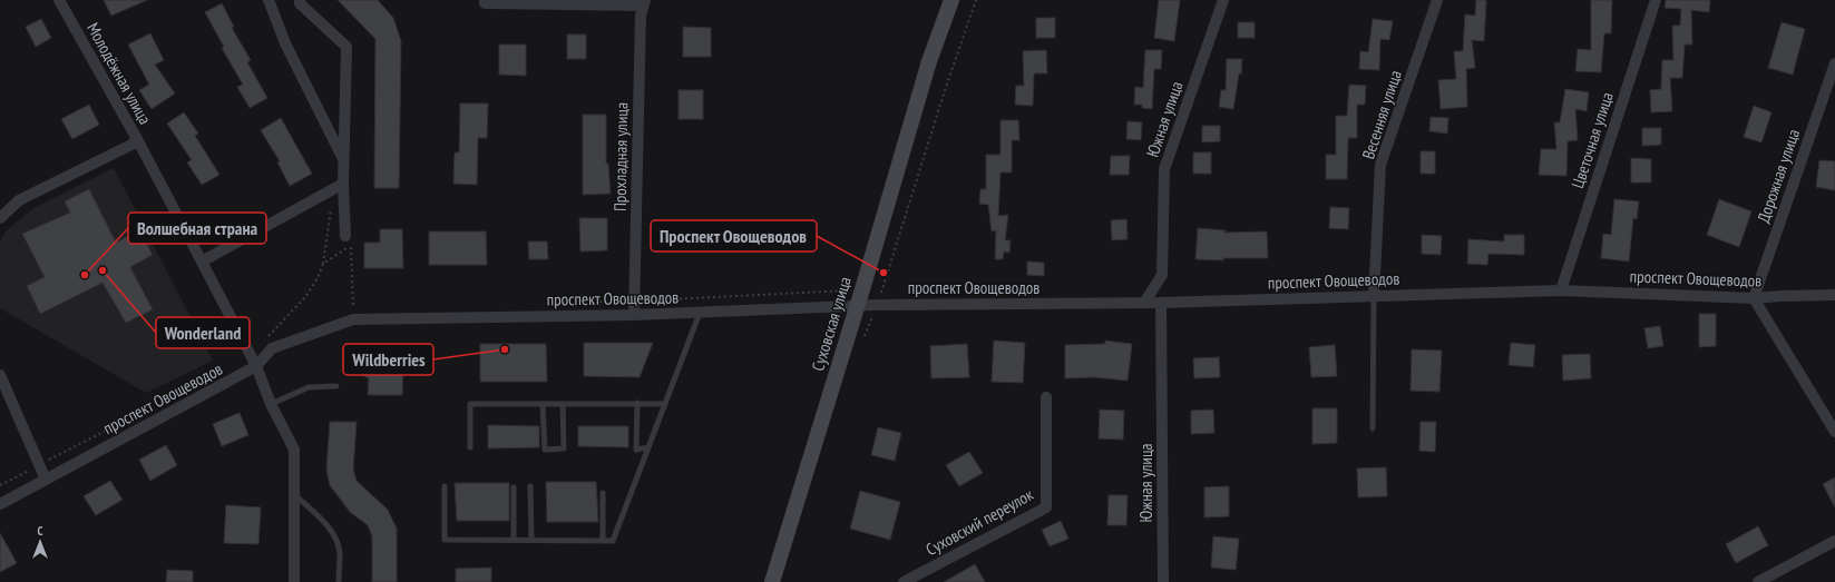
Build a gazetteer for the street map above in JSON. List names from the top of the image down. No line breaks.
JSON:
{"streets":{"street":["Молодёжная улица","Весенняя улица","Южная улица","Цветочная улица","Прохладная улица","Дорожная улица","проспект Овощеводов","Суховская улица","Суховский переулок"]},"crossings":[["Молодёжная улица","проспект Овощеводов"],["Весенняя улица","проспект Овощеводов"],["Южная улица","проспект Овощеводов"],["Цветочная улица","проспект Овощеводов"],["Прохладная улица","проспект Овощеводов"],["Дорожная улица","проспект Овощеводов"],["проспект Овощеводов","Суховская улица"]],"places":["Wonderland","Проспект Овощеводов","Волшебная страна","Wildberries"],"north":"top"}
